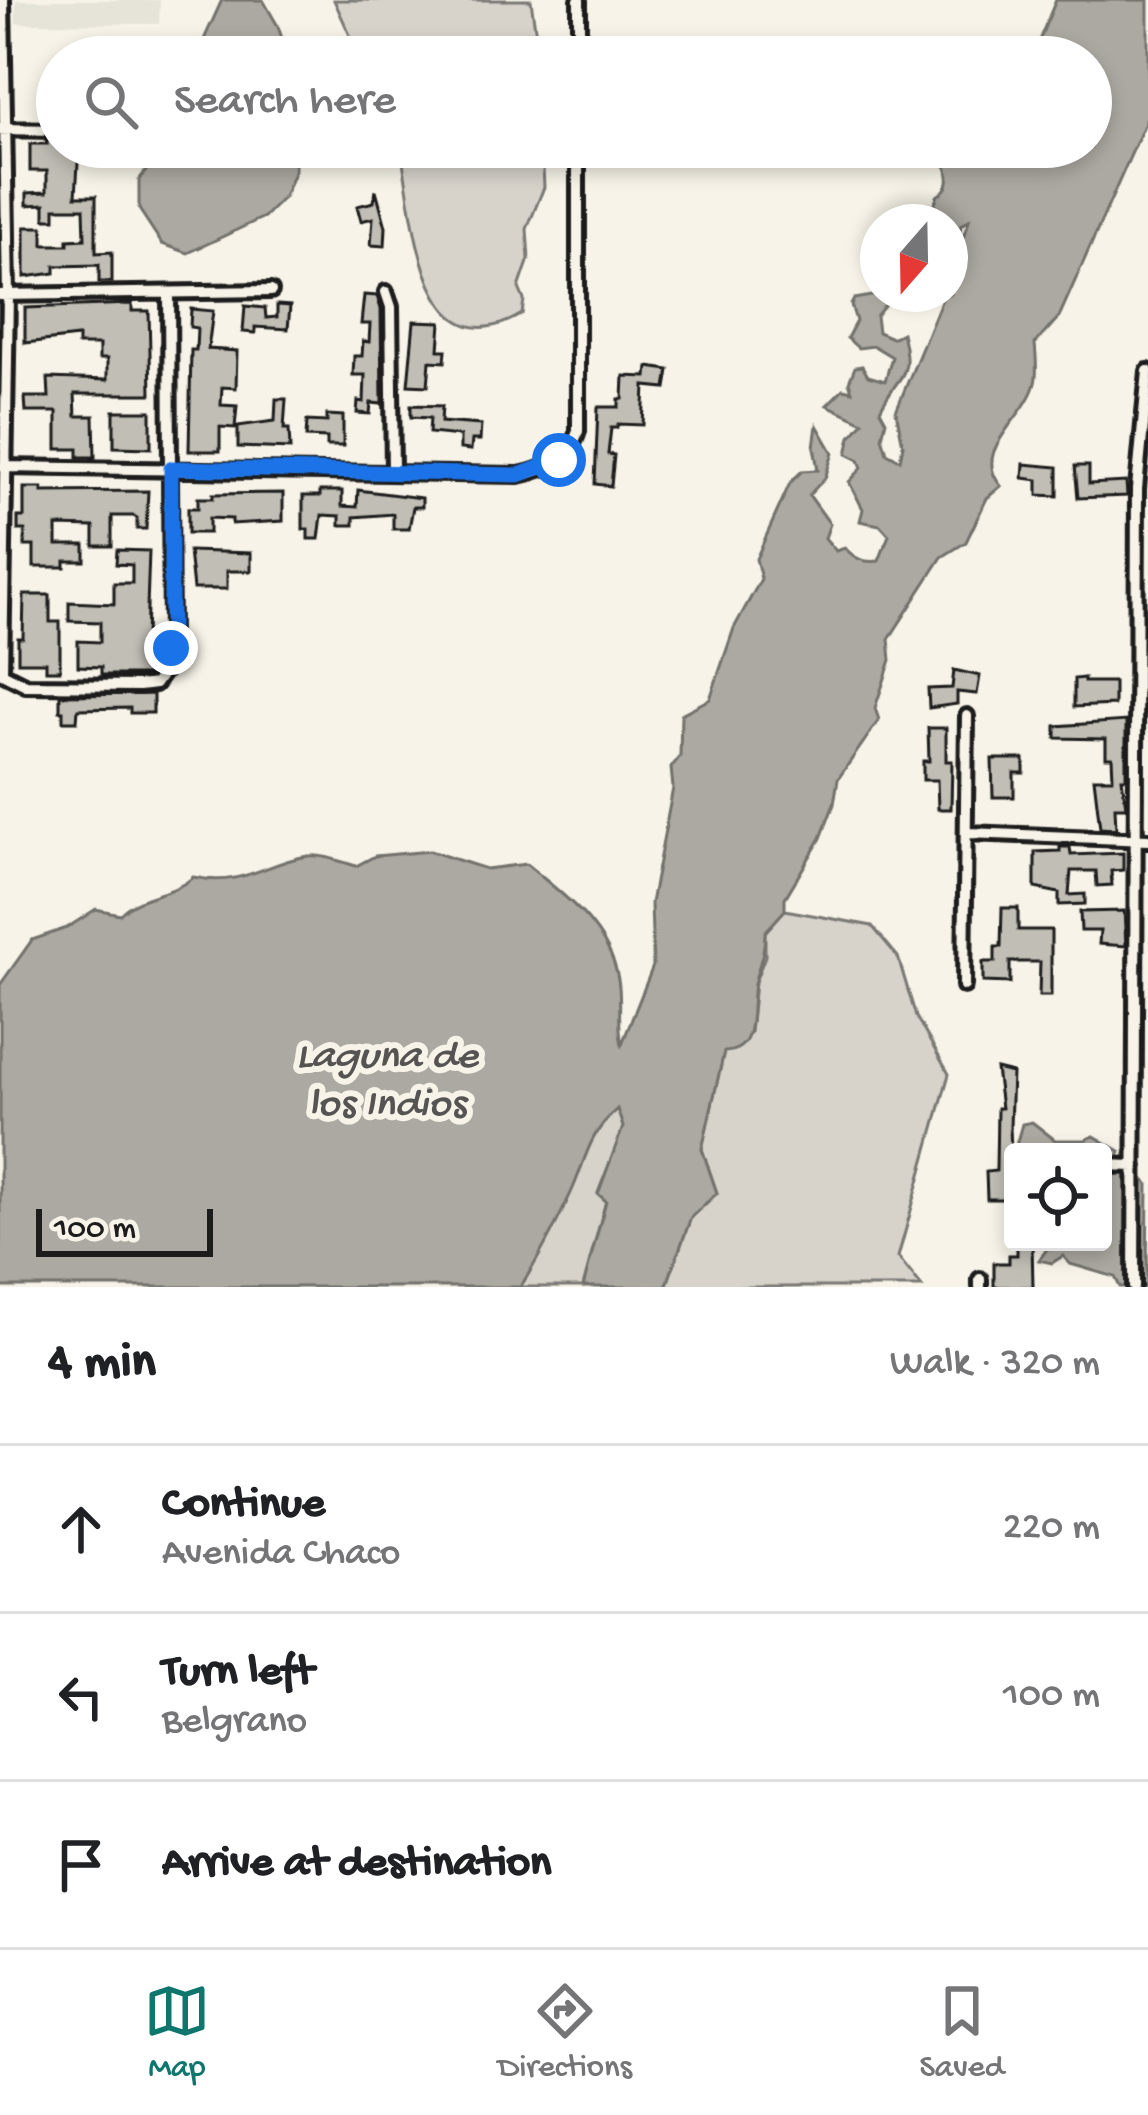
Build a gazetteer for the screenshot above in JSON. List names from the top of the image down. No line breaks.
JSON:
{"water":["Laguna de los Indios"],"scale_bar":"100 m","north":"bottom","page":{"search":"Search here","scale":"100 m","heading":["4 min","Walk · 320 m"],"list":[["Continue","Avenida Chaco","220 m"],["Turn left","Belgrano","100 m"],"Arrive at destination"],"nav":["Map","Directions","Saved"]}}
